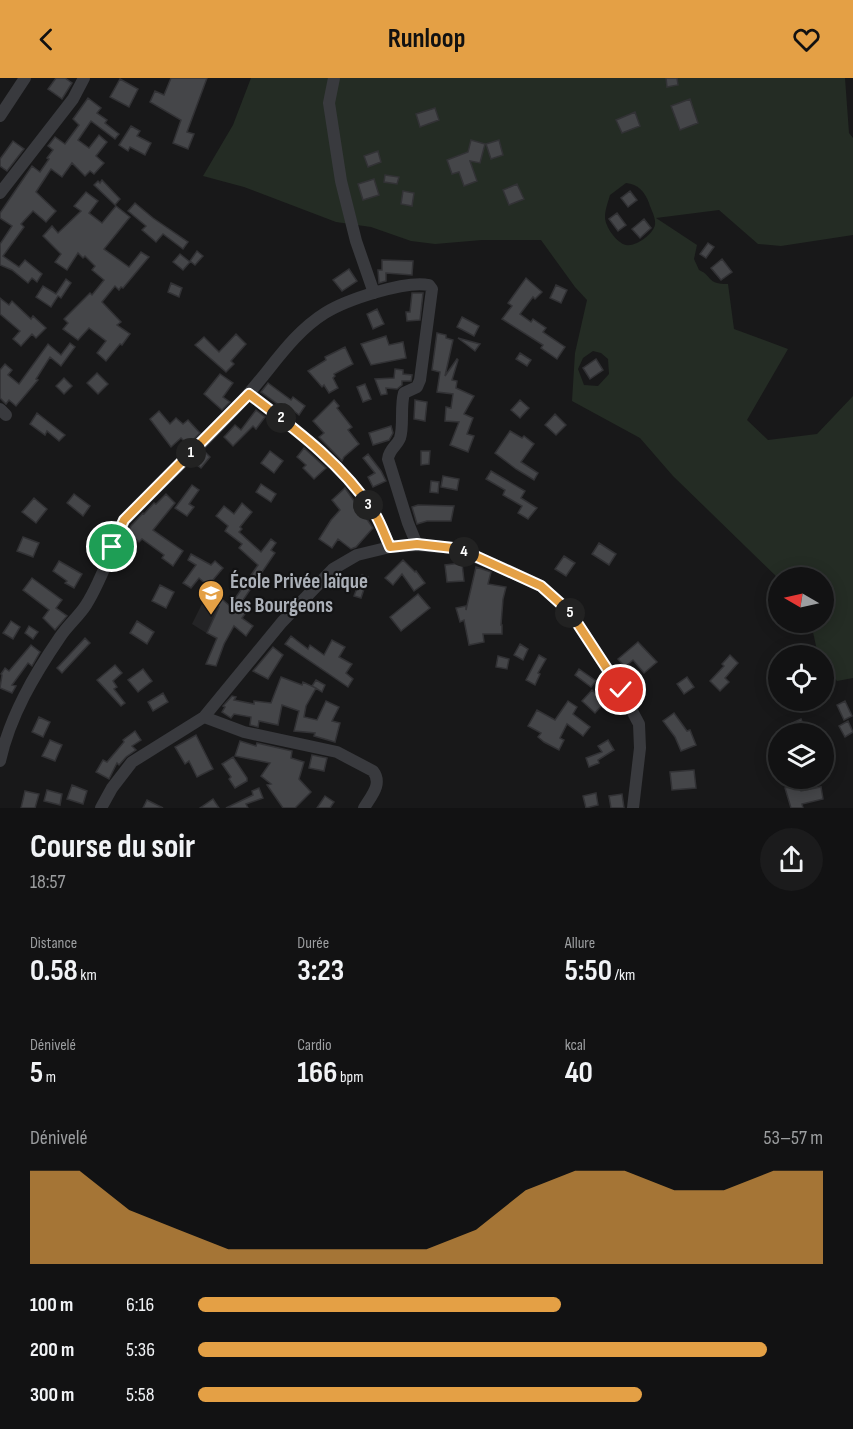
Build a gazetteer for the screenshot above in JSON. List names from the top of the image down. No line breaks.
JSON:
{"places":{"school or university":["École Privée laïque les Bourgeons"]},"north":"left","page":{"header":"Runloop","pins":["2","1","3","4","5"],"heading":["Course du soir","18:57"],"stats":[["Distance","0.58 km"],["Durée","3:23"],["Allure","5:50 /km"],["Dénivelé","5 m"],["Cardio","166 bpm"],["kcal","40"]],"chart":["Dénivelé","53–57 m"],"list":[{"name":"100 m","note":"6:16"},{"name":"200 m","note":"5:36"},{"name":"300 m","note":"5:58"}]}}
